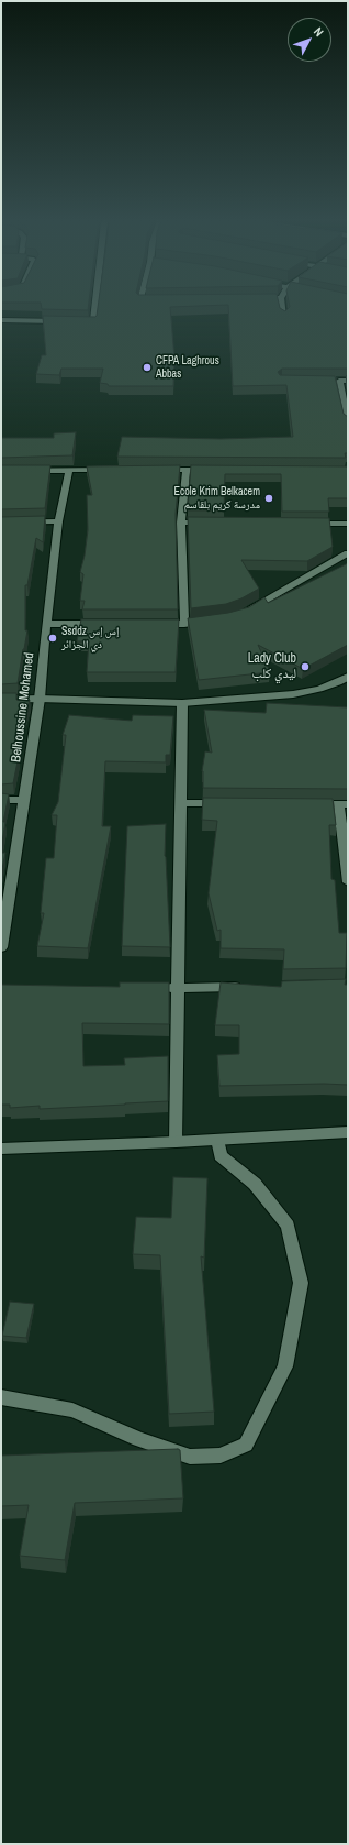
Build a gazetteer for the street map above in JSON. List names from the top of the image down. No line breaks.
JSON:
{"streets":{"street":["Belhoussine Mohamed"]},"places":["CFPA Laghrous Abbas","Ecole Krim Belkacem مدرسة كريم بلقاسم","Ssddz إس إس دي الجزائر","Lady Club ليدي كلب"],"north":"top right"}
